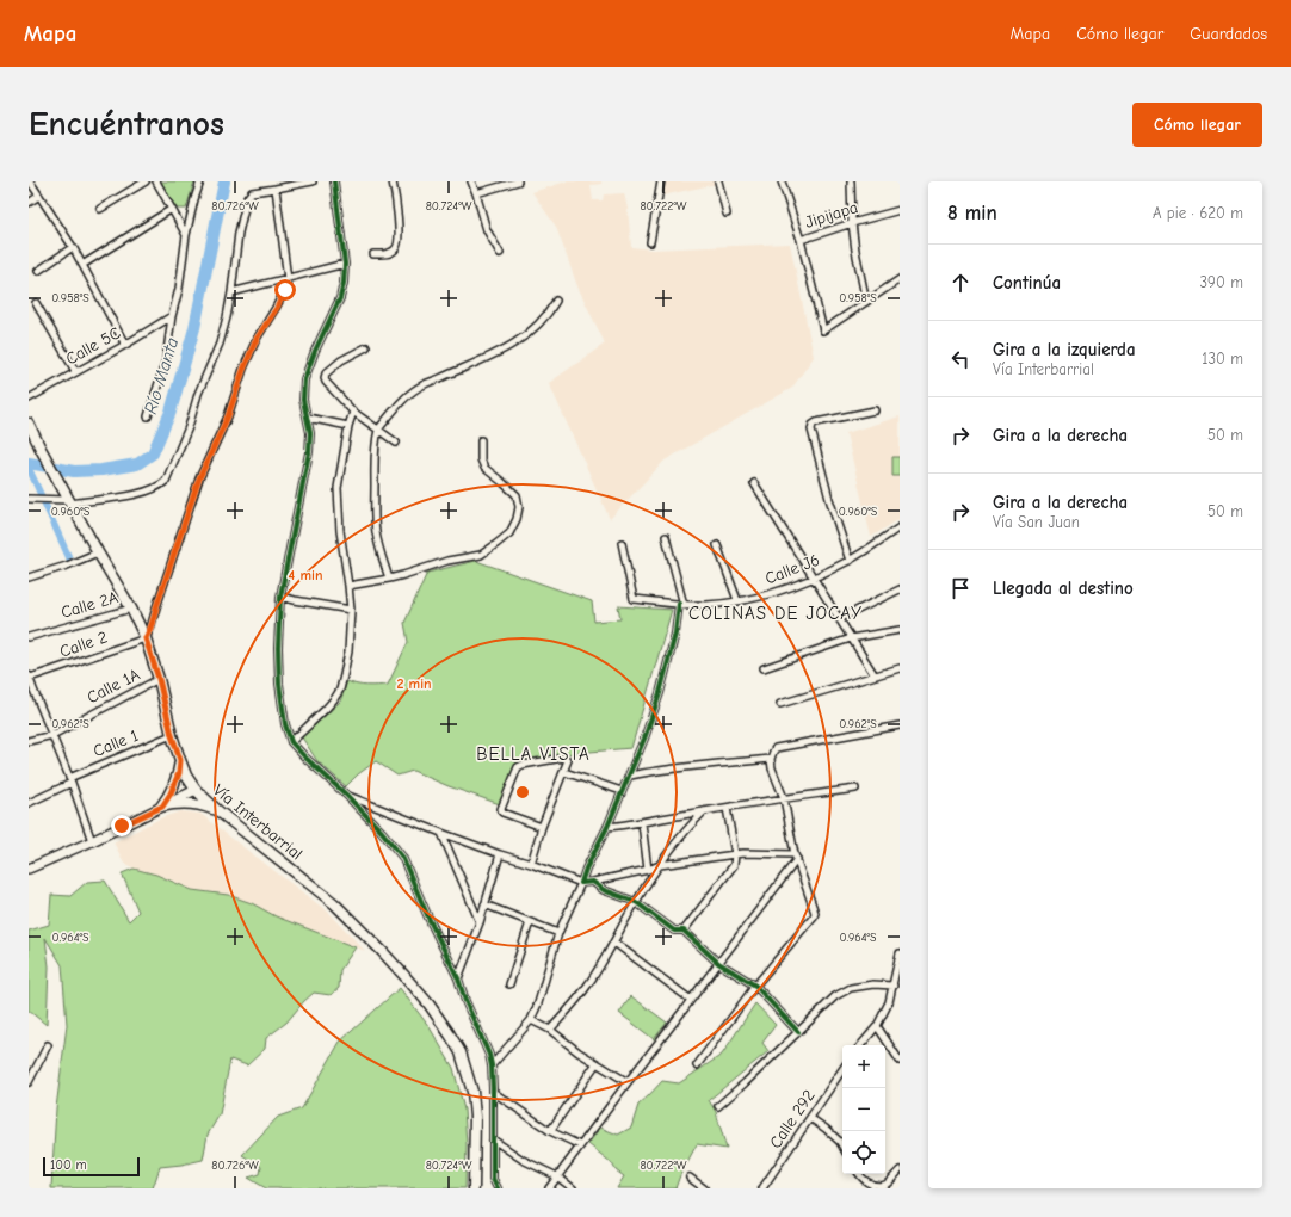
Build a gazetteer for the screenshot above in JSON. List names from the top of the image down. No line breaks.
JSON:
{"streets":{"main road":["Vía Interbarrial"],"street":["Jipijapa","Calle 5C","Calle J6","Calle 2A","Calle 2","Calle 1A","Calle 1","Calle 292"]},"crossings":[["Calle 2A","Vía Interbarrial"],["Calle 2","Vía Interbarrial"],["Calle 1A","Vía Interbarrial"],["Calle 1","Vía Interbarrial"]],"districts":["COLINAS DE JOCAY","BELLA VISTA"],"water":["Río Manta"],"scale_bar":"100 m","page":{"header":"Mapa","nav":["Mapa","Cómo llegar","Guardados"],"buttons":"Cómo llegar","title":"Encuéntranos","heading":["8 min","A pie · 620 m"],"list":[["Continúa","390 m"],["Gira a la izquierda","Vía Interbarrial","130 m"],["Gira a la derecha","50 m"],["Gira a la derecha","Vía San Juan","50 m"],"Llegada al destino"],"map_buttons":["+","−"],"scale":"100 m"},"coordinates":["80.726°W","80.724°W","80.722°W","0.958°S","0.960°S","0.962°S","0.964°S"],"rings":["4 min","2 min"]}
